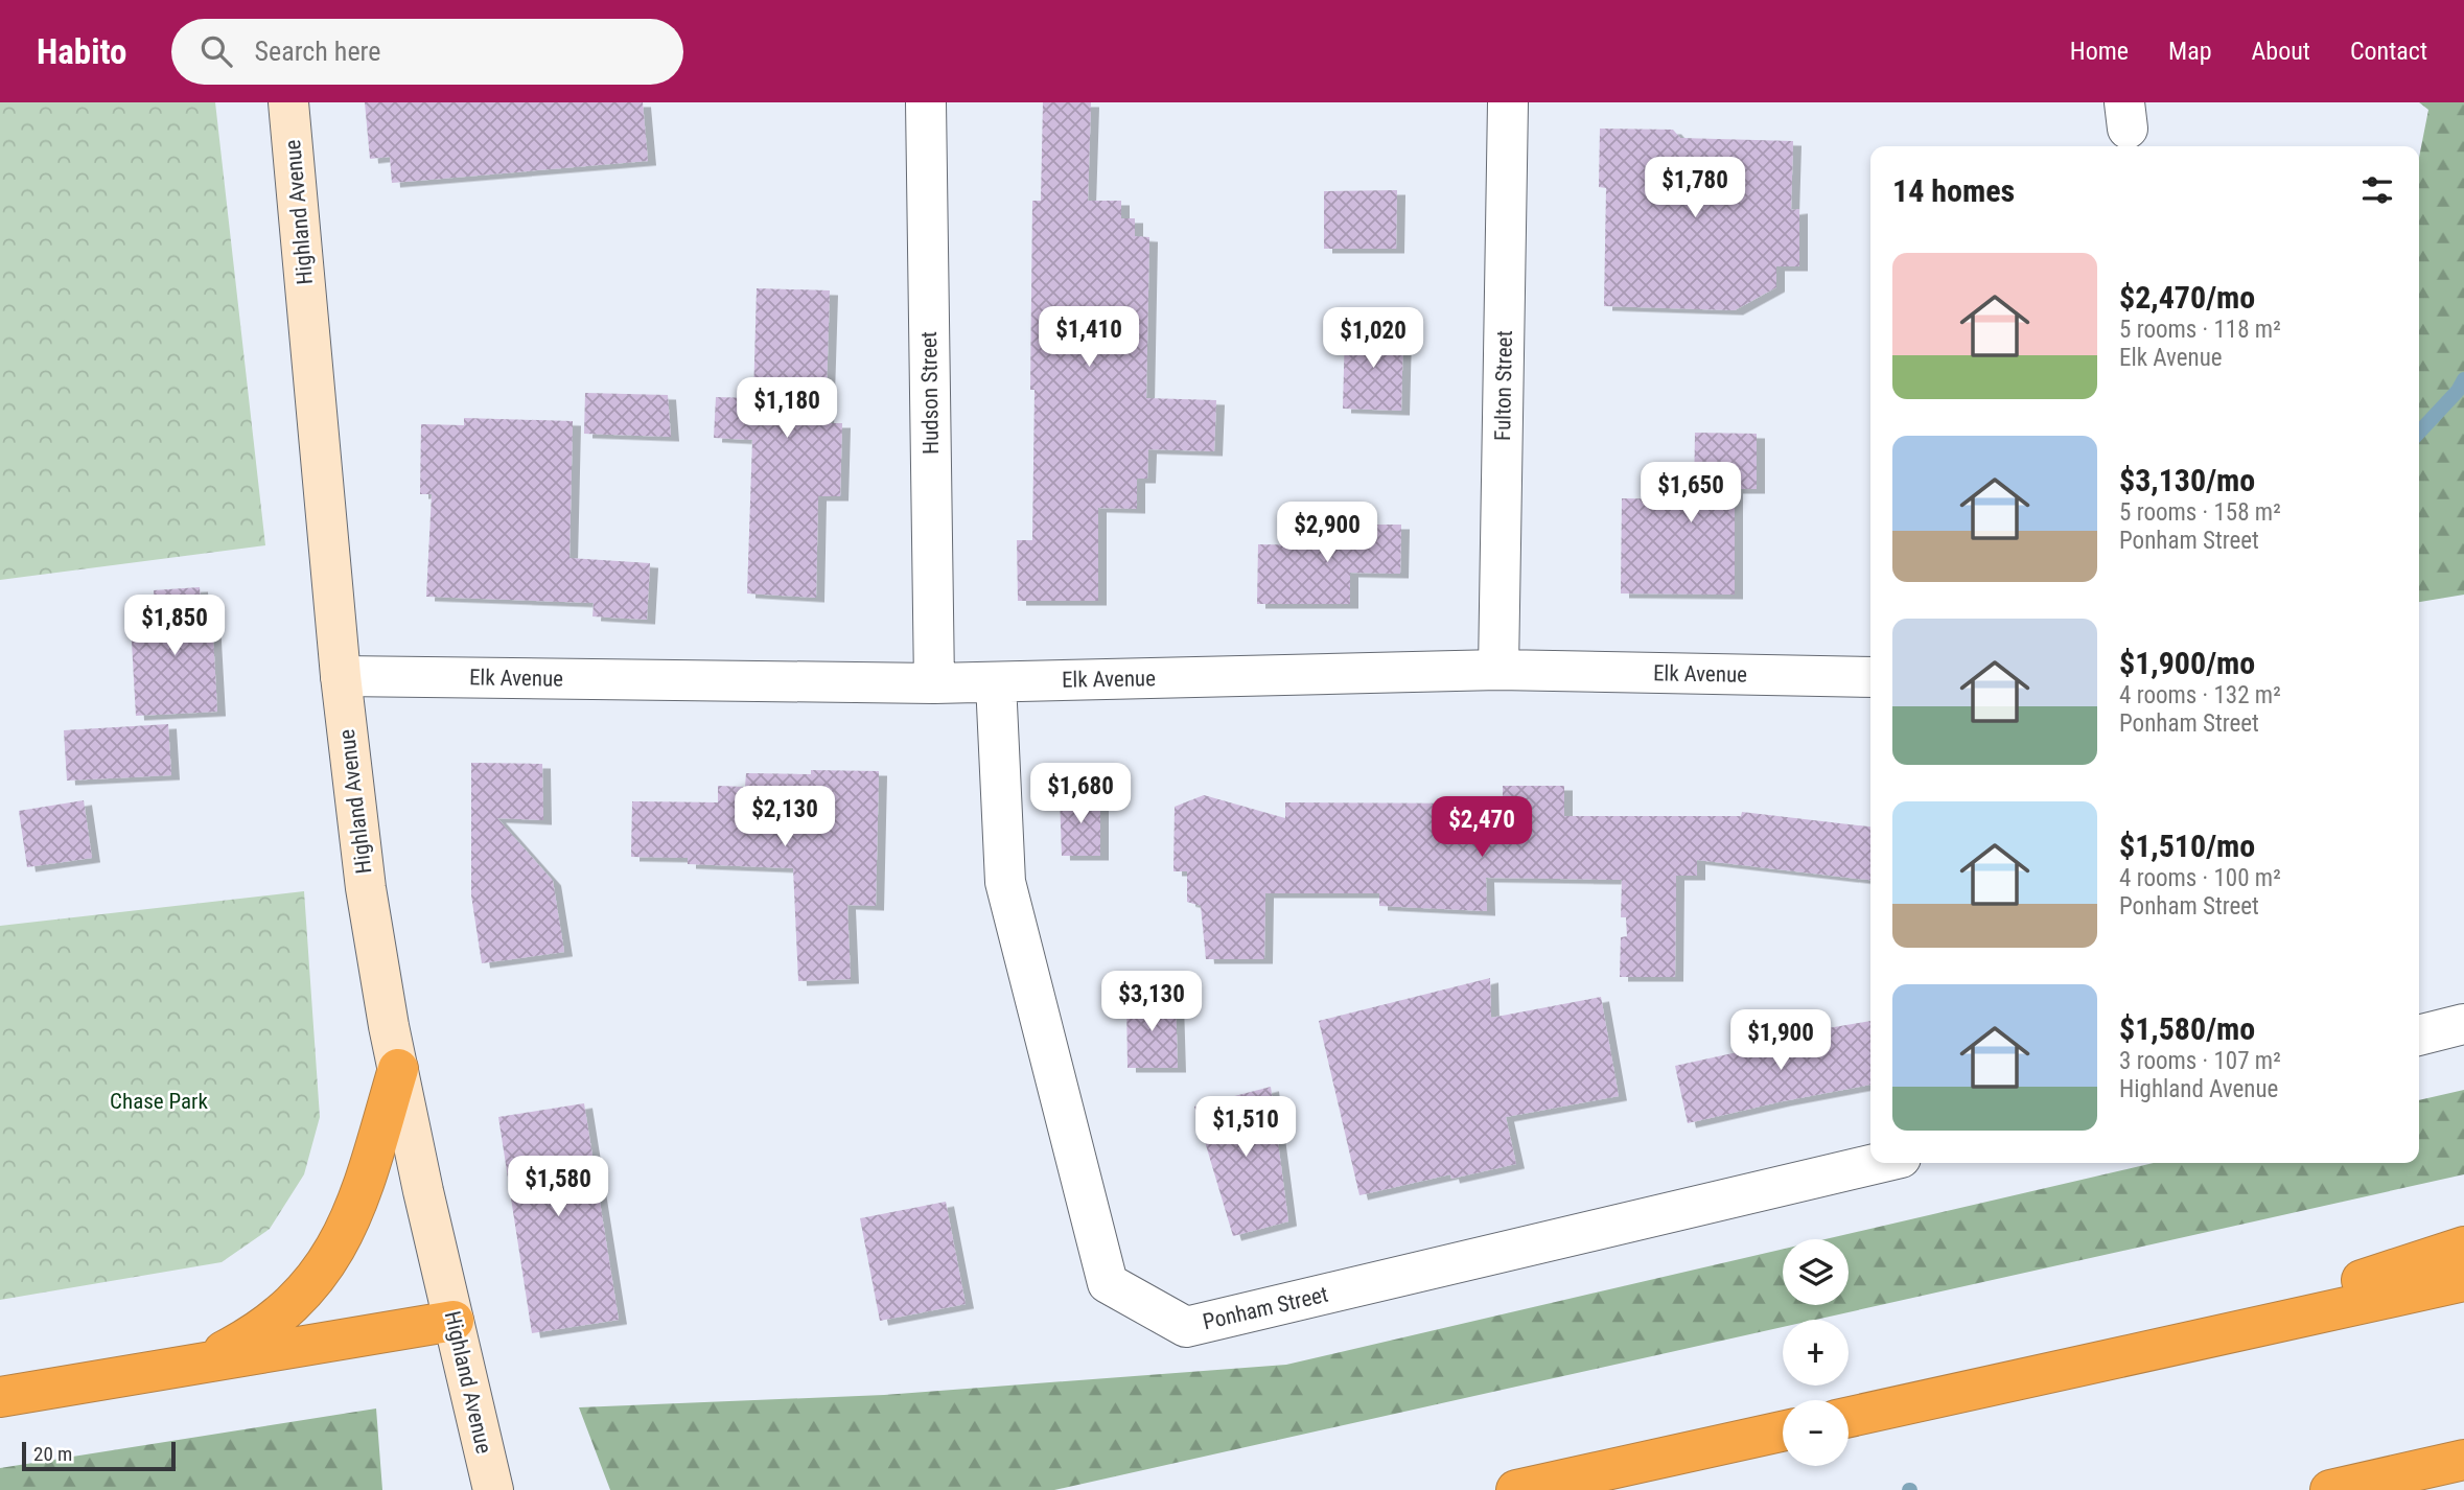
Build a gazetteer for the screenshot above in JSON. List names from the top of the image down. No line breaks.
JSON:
{"streets":{"main road":["Highland Avenue"],"street":["Fulton Street","Hudson Street","Elk Avenue","Ponham Street"]},"crossings":[["Highland Avenue","Elk Avenue"],["Fulton Street","Elk Avenue"],["Hudson Street","Elk Avenue"],["Elk Avenue","Ponham Street"]],"parks":["Chase Park"],"scale_bar":"20 m","page":{"header":"Habito","search":"Search here","nav":["Home","Map","About","Contact"],"heading":"14 homes","price":["$1,780","$1,410","$1,020","$1,180","$1,650","$2,900","$1,850","$1,680","$2,130","$2,470","$3,130","$1,900","$1,510","$1,580"],"list":[{"name":"$2,470/mo","note":"5 rooms · 118 m² · Elk Avenue"},{"name":"$3,130/mo","note":"5 rooms · 158 m² · Ponham Street"},{"name":"$1,900/mo","note":"4 rooms · 132 m² · Ponham Street"},{"name":"$1,510/mo","note":"4 rooms · 100 m² · Ponham Street"},{"name":"$1,580/mo","note":"3 rooms · 107 m² · Highland Avenue"}],"map_buttons":["+","−"],"scale":"20 m"}}
